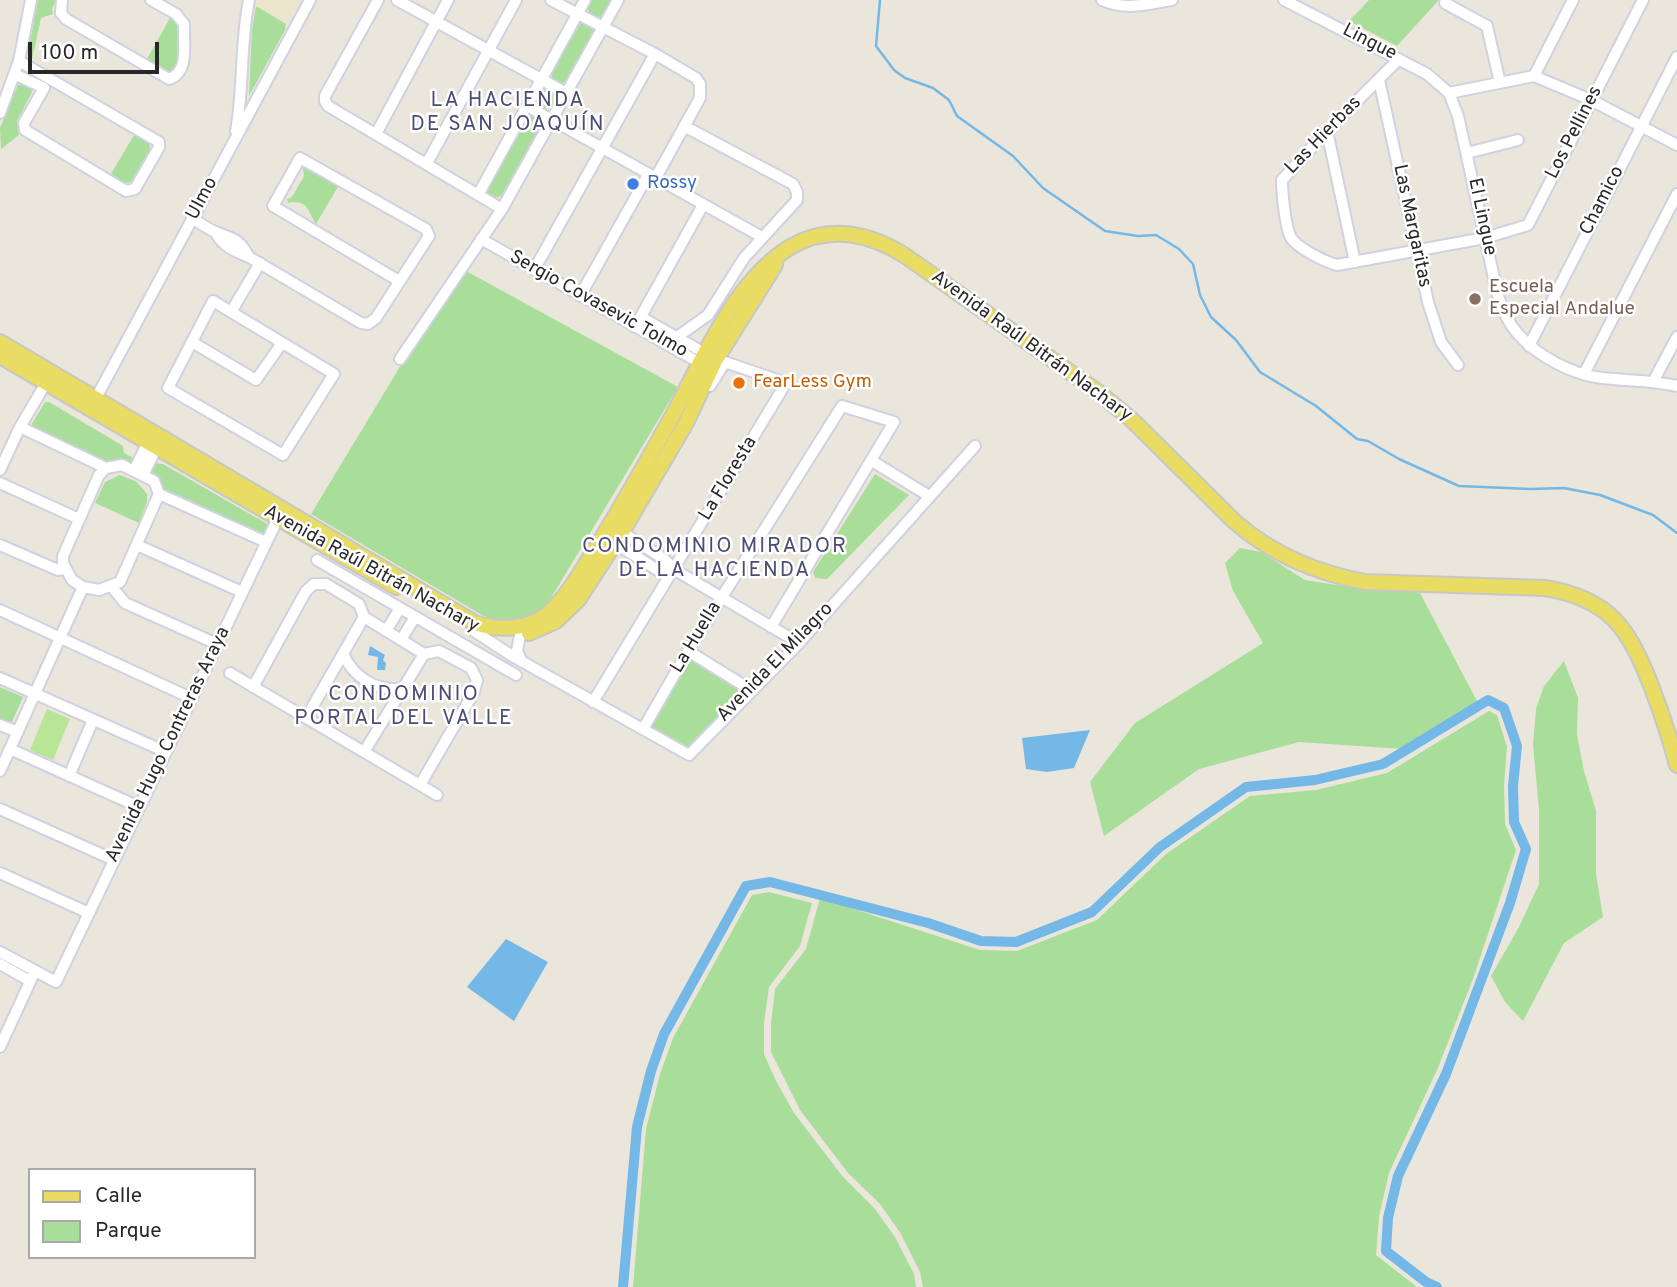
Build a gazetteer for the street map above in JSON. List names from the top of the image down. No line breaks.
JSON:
{"streets":{"main road":["Avenida Raúl Bitrán Nachary"],"street":["Lingue","Los Pellines","Las Hierbas","Ulmo","Chamico","El Lingue","Las Margaritas","Sergio Covasevic Tolmo","La Floresta","La Huella","Avenida El Milagro","Avenida Hugo Contreras Araya"]},"crossings":[["Lingue","Las Hierbas"],["Lingue","El Lingue"],["Los Pellines","Las Hierbas"],["Los Pellines","El Lingue"],["Los Pellines","Las Margaritas"],["Las Hierbas","Las Margaritas"],["Ulmo","Avenida Raúl Bitrán Nachary"],["Chamico","El Lingue"],["Sergio Covasevic Tolmo","Avenida Raúl Bitrán Nachary"],["Sergio Covasevic Tolmo","La Floresta"],["Avenida Raúl Bitrán Nachary","La Floresta"],["Avenida Raúl Bitrán Nachary","Avenida Hugo Contreras Araya"],["La Huella","Avenida El Milagro"]],"districts":["LA HACIENDA DE SAN JOAQUÍN","CONDOMINIO MIRADOR DE LA HACIENDA","CONDOMINIO PORTAL DEL VALLE"],"places":["Rossy","Escuela Especial Andalue","FearLess Gym"],"legend":["Calle","Parque"],"scale_bar":"100 m"}
